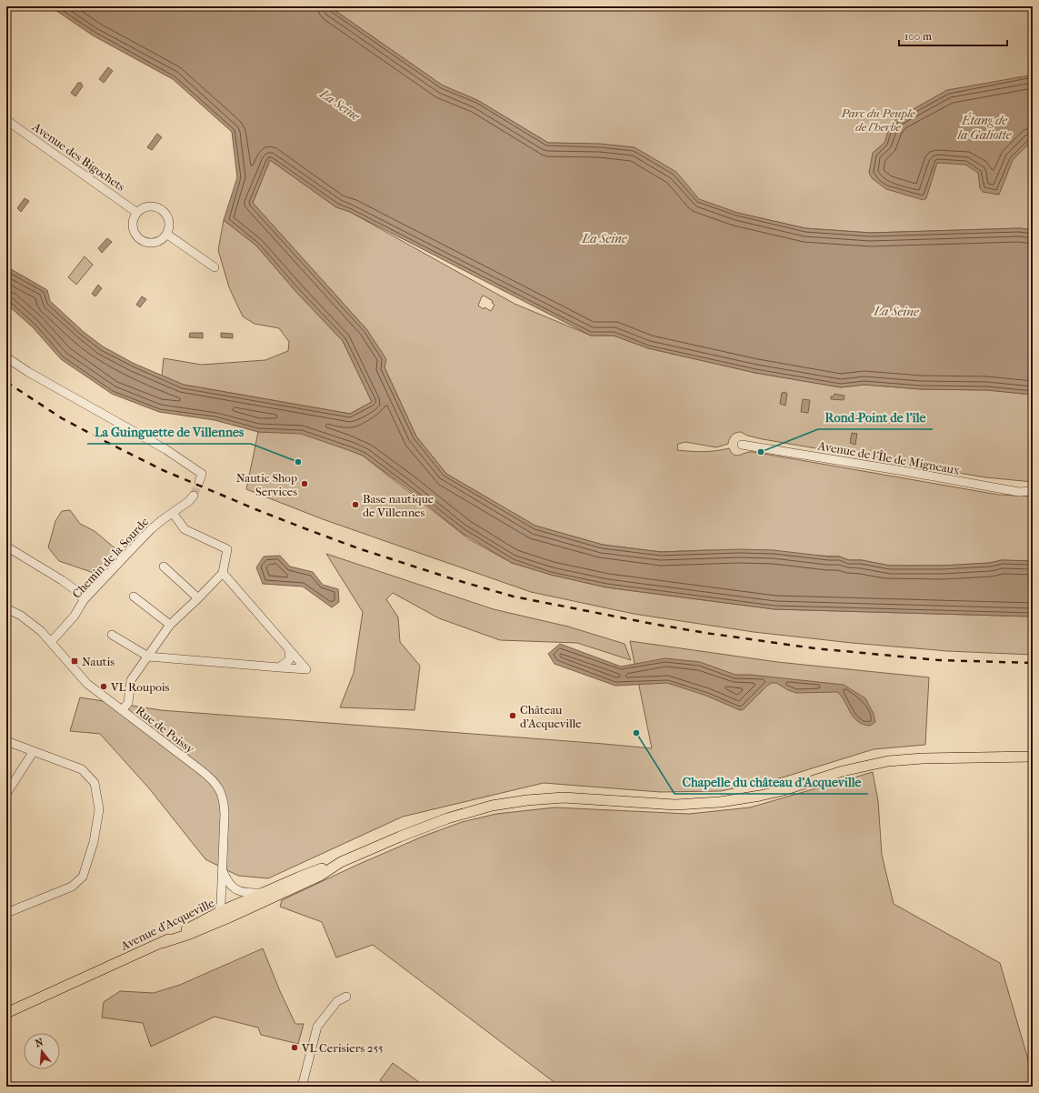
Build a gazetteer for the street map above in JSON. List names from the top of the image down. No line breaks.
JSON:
{"streets":{"main road":["Avenue d'Acqueville"],"street":["Avenue des Bigochets","Avenue de l'Île de Migneaux","Chemin de la Sourde","Rue de Poissy"]},"crossings":[["Chemin de la Sourde","Rue de Poissy"],["Rue de Poissy","Avenue d'Acqueville"]],"water":["La Seine","Étang de la Galiotte"],"parks":["Parc du Peuple de l'herbe"],"places":{"other":["Rond-Point de l'île","La Guinguette de Villennes","Nautic Shop Services","Base nautique de Villennes","VL Roupois","Château d'Acqueville","Chapelle du château d'Acqueville","VL Cerisiers 255"],"transit":["Nautis"]},"scale_bar":"100 m","north":"top"}
